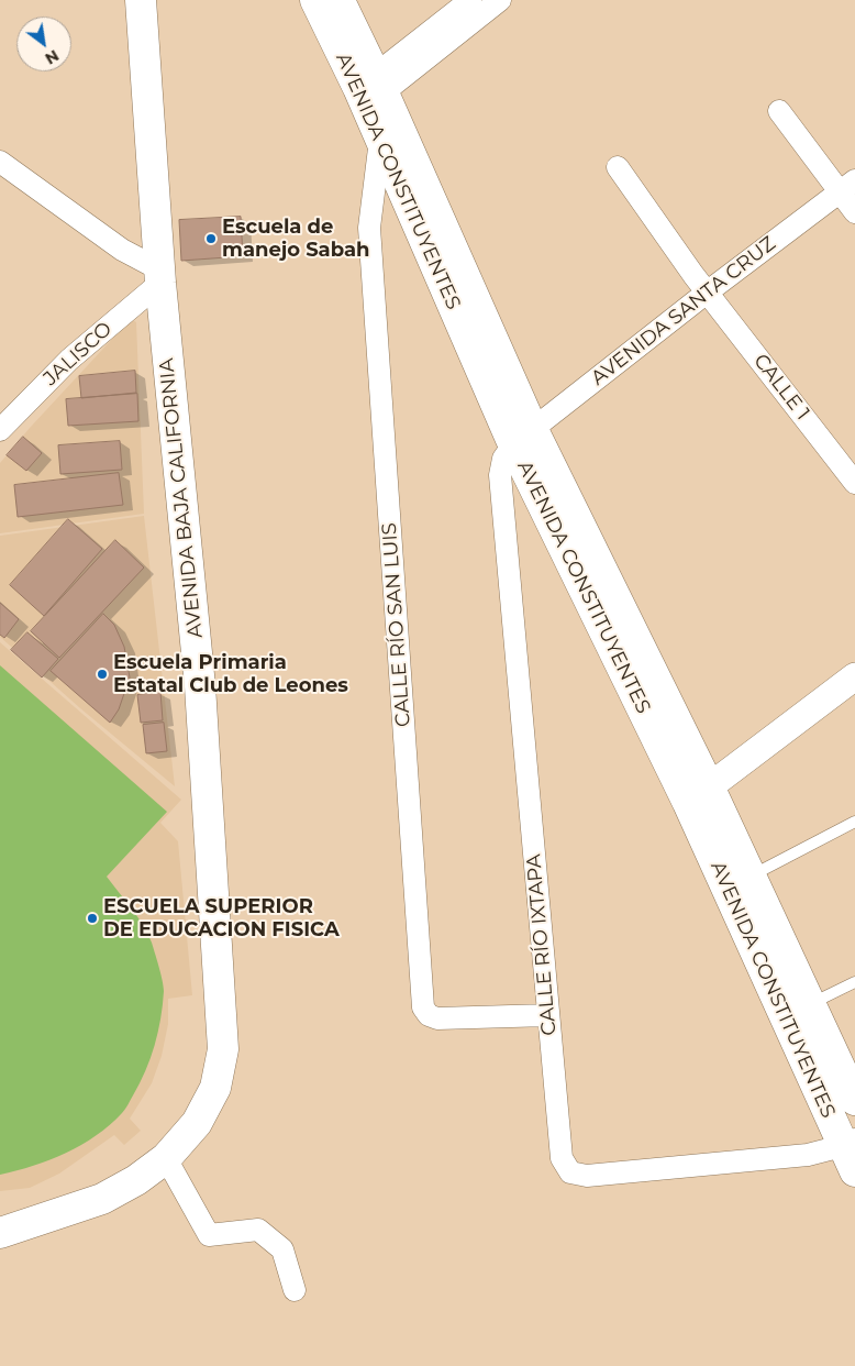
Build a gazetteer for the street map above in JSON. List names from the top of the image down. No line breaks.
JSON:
{"streets":{"main road":["AVENIDA CONSTITUYENTES","AVENIDA BAJA CALIFORNIA"],"street":["AVENIDA SANTA CRUZ","JALISCO","CALLE 1","CALLE RÍO SAN LUIS","CALLE RÍO IXTAPA"]},"crossings":[["AVENIDA CONSTITUYENTES","AVENIDA SANTA CRUZ"],["AVENIDA CONSTITUYENTES","CALLE RÍO SAN LUIS"],["AVENIDA CONSTITUYENTES","CALLE RÍO IXTAPA"],["AVENIDA SANTA CRUZ","CALLE 1"],["AVENIDA SANTA CRUZ","CALLE RÍO IXTAPA"],["JALISCO","AVENIDA BAJA CALIFORNIA"],["CALLE RÍO SAN LUIS","CALLE RÍO IXTAPA"]],"places":["Escuela de manejo Sabah","Escuela Primaria Estatal Club de Leones","ESCUELA SUPERIOR DE EDUCACION FISICA"],"north":"bottom right"}
